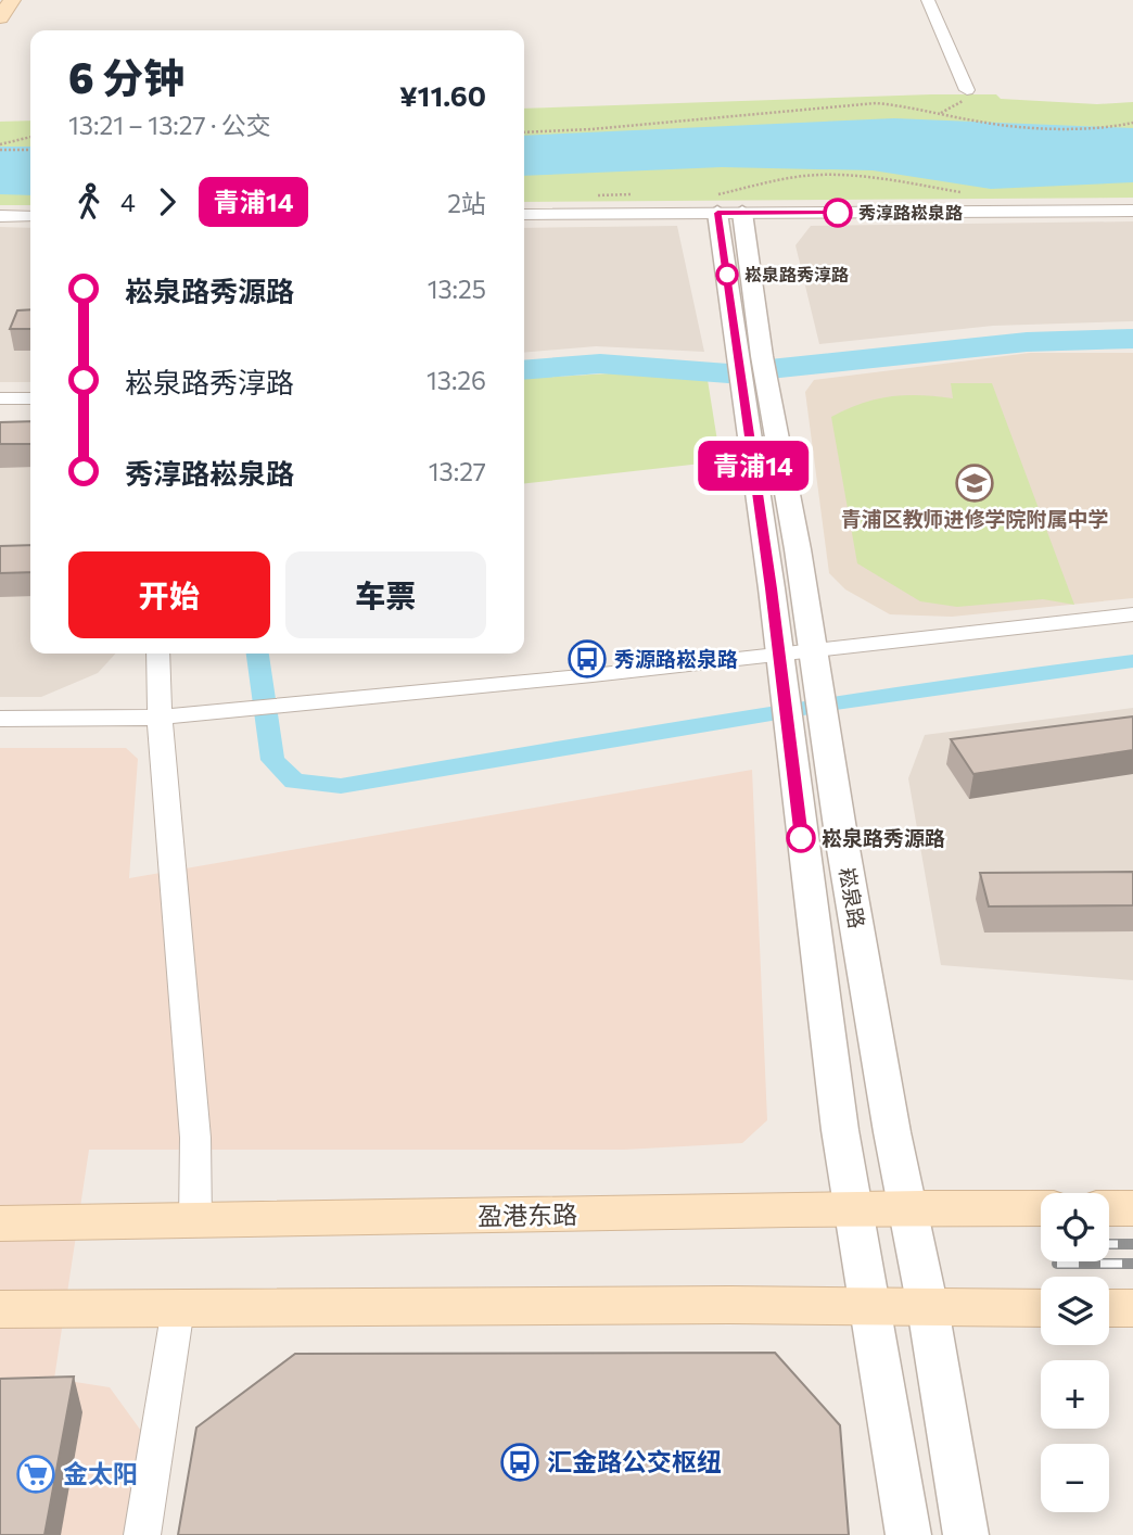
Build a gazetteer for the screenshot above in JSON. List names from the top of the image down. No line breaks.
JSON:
{"streets":{"main road":["盈港东路"],"street":["崧泉路"]},"crossings":[["崧泉路","盈港东路"]],"places":{"other":["秀淳路崧泉路","崧泉路秀淳路","崧泉路秀源路"],"school or university":["青浦区教师进修学院附属中学"],"bus stop":["秀源路崧泉路","汇金路公交枢纽"],"supermarket":["金太阳"]},"lines":["bus line 青浦14"],"page":{"on_map":"青浦14","heading":["6 分钟","13:21 – 13:27 · 公交","¥11.60"],"legs":["4","青浦14","2站"],"list":[{"name":"崧泉路秀源路","value":"13:25"},{"name":"崧泉路秀淳路","value":"13:26"},{"name":"秀淳路崧泉路","value":"13:27"}],"buttons":["开始","车票"],"map_buttons":["+","−"]}}
